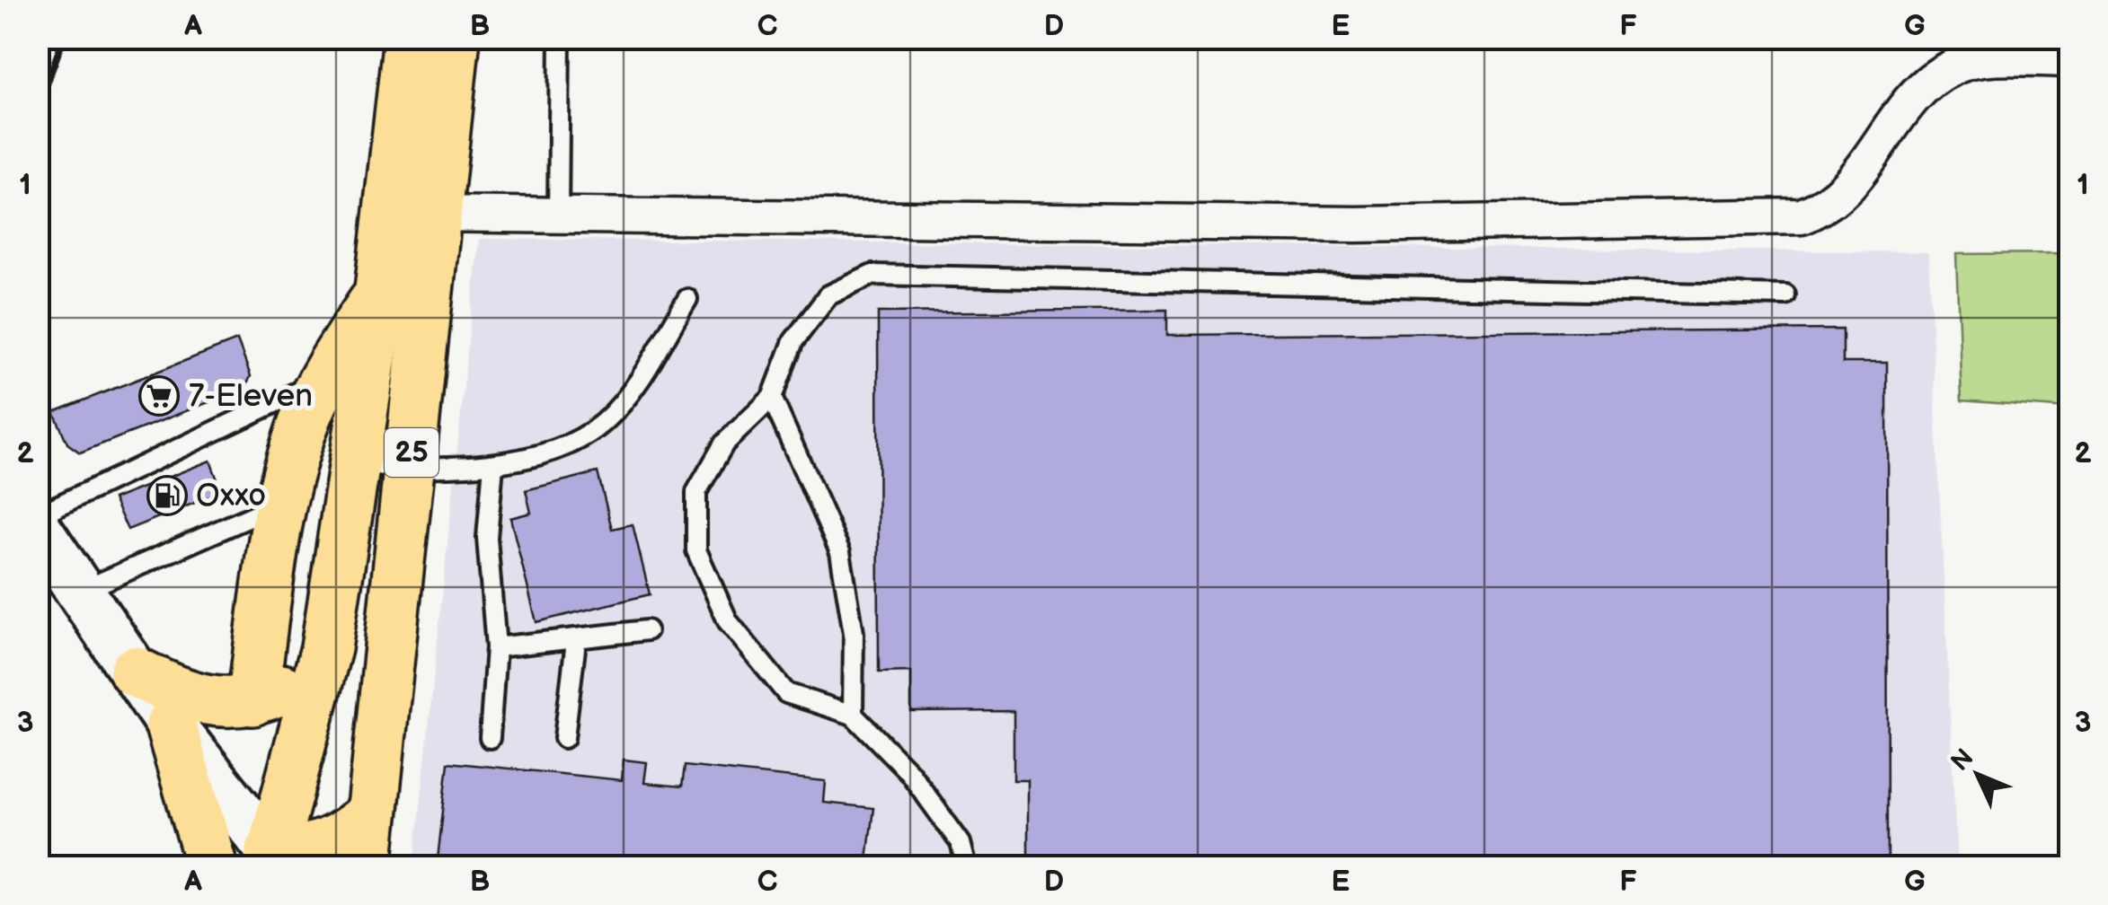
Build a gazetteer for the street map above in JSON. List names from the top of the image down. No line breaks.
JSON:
{"streets":{"main road":["25"]},"places":{"supermarket":["7-Eleven"],"fuel station":["Oxxo"]},"north":"top left","grid":{"columns":["A","B","C","D","E","F","G"],"rows":["1","2","3"]}}
